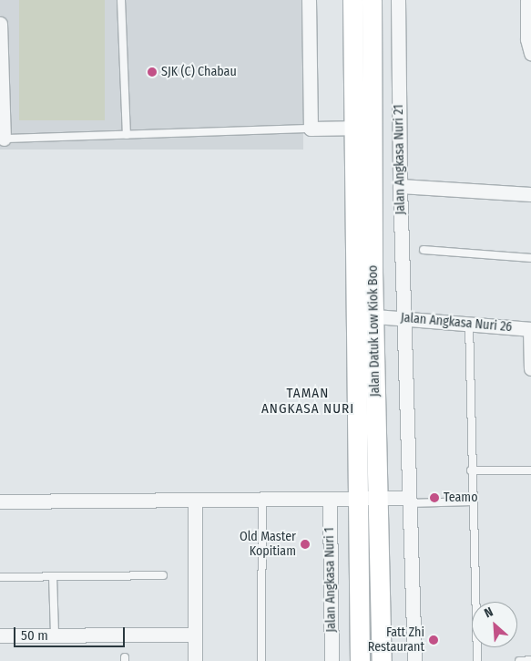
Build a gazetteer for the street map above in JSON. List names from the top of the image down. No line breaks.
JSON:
{"streets":{"main road":["Jalan Datuk Low Kiok Boo"],"street":["Jalan Angkasa Nuri 21","Jalan Angkasa Nuri 26","Jalan Angkasa Nuri 1"]},"crossings":[["Jalan Angkasa Nuri 21","Jalan Angkasa Nuri 26"],["Jalan Angkasa Nuri 26","Jalan Datuk Low Kiok Boo"]],"districts":["TAMAN ANGKASA NURI"],"places":["SJK (C) Chabau","Teamo","Old Master Kopitiam","Fatt Zhi Restaurant"],"scale_bar":"50 m","north":"top left"}
